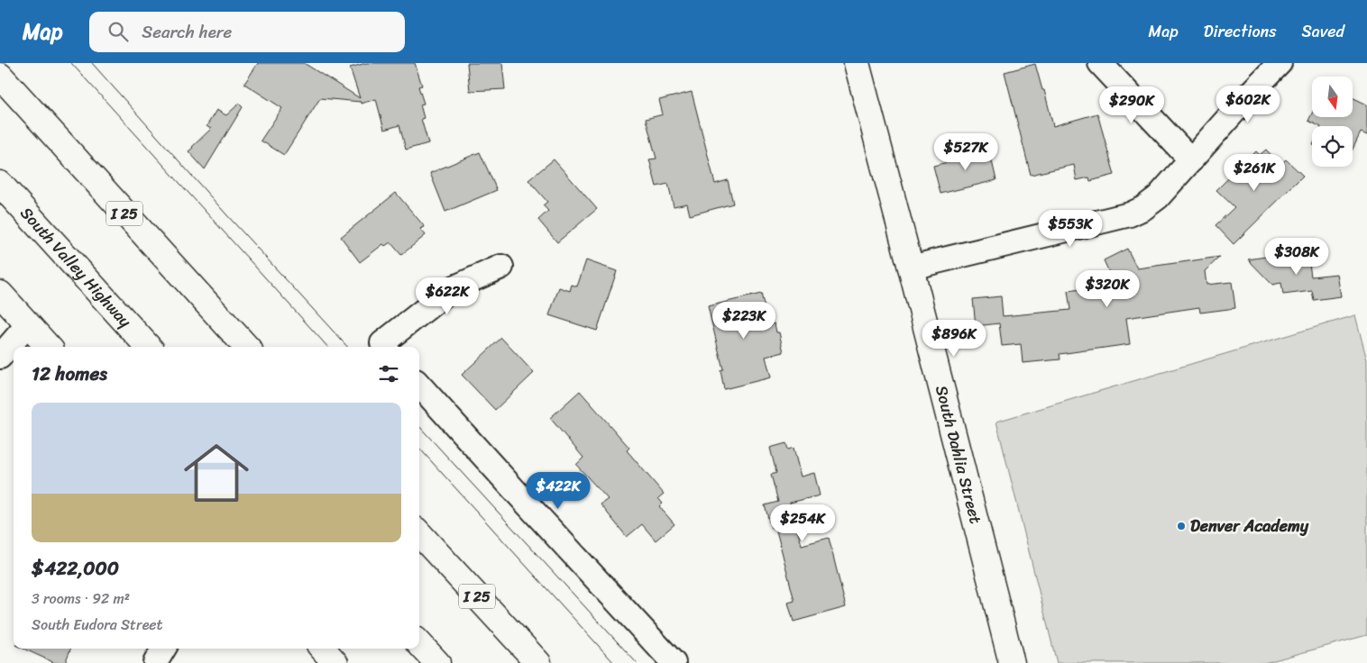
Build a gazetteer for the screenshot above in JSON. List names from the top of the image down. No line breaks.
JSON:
{"streets":{"main road":["I 25","South Valley Highway","South Dahlia Street"]},"places":["Denver Academy"],"north":"bottom","page":{"header":"Map","search":"Search here","nav":["Map","Directions","Saved"],"price":["$602K","$290K","$527K","$261K","$553K","$308K","$320K","$622K","$223K","$896K","$422K","$254K"],"heading":"12 homes","list":[{"name":"$422,000","note":"3 rooms · 92 m² · South Eudora Street"}]}}
